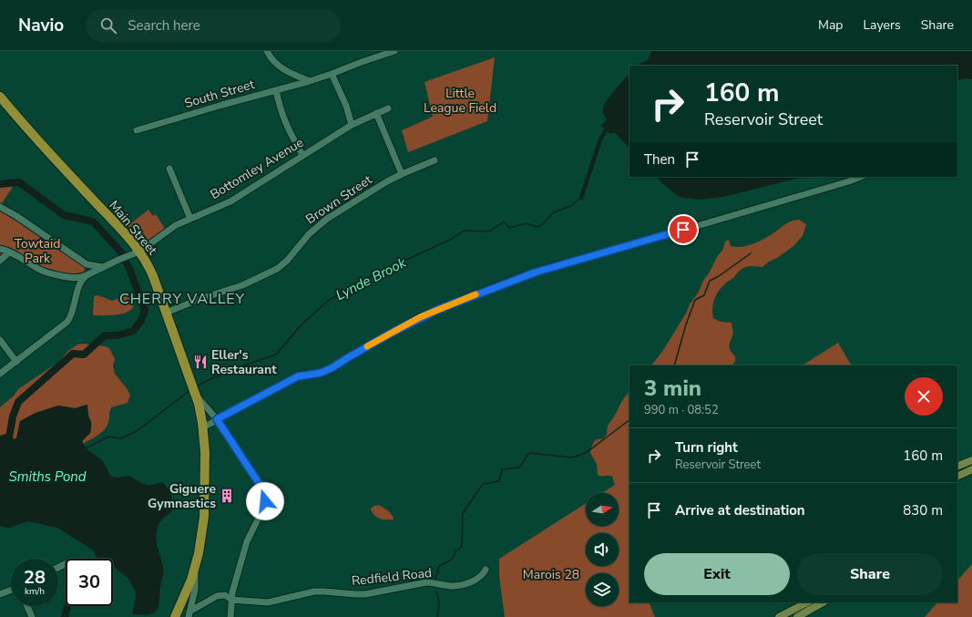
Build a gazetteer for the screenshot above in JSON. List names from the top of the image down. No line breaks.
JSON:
{"streets":{"highway":["Main Street"],"street":["South Street","Bottomley Avenue","Brown Street","Redfield Road"]},"crossings":[["Bottomley Avenue","Main Street"],["Brown Street","Main Street"]],"districts":["CHERRY VALLEY"],"water":["Lynde Brook","Smiths Pond"],"parks":["Little League Field","Towtaid Park","Marois 28"],"places":{"restaurant":["Eller's Restaurant"],"building":["Giguere Gymnastics"]},"north":"right","page":{"header":"Navio","search":"Search here","nav":["Map","Layers","Share"],"turn":["160 m","Reservoir Street"],"then":"Then","heading":["3 min","990 m · 08:52"],"list":[{"name":"Turn right","note":"Reservoir Street","value":"160 m"},{"name":"Arrive at destination","value":"830 m"}],"buttons":["Exit","Share"],"speed":"28 km/h","limit":"30"}}
